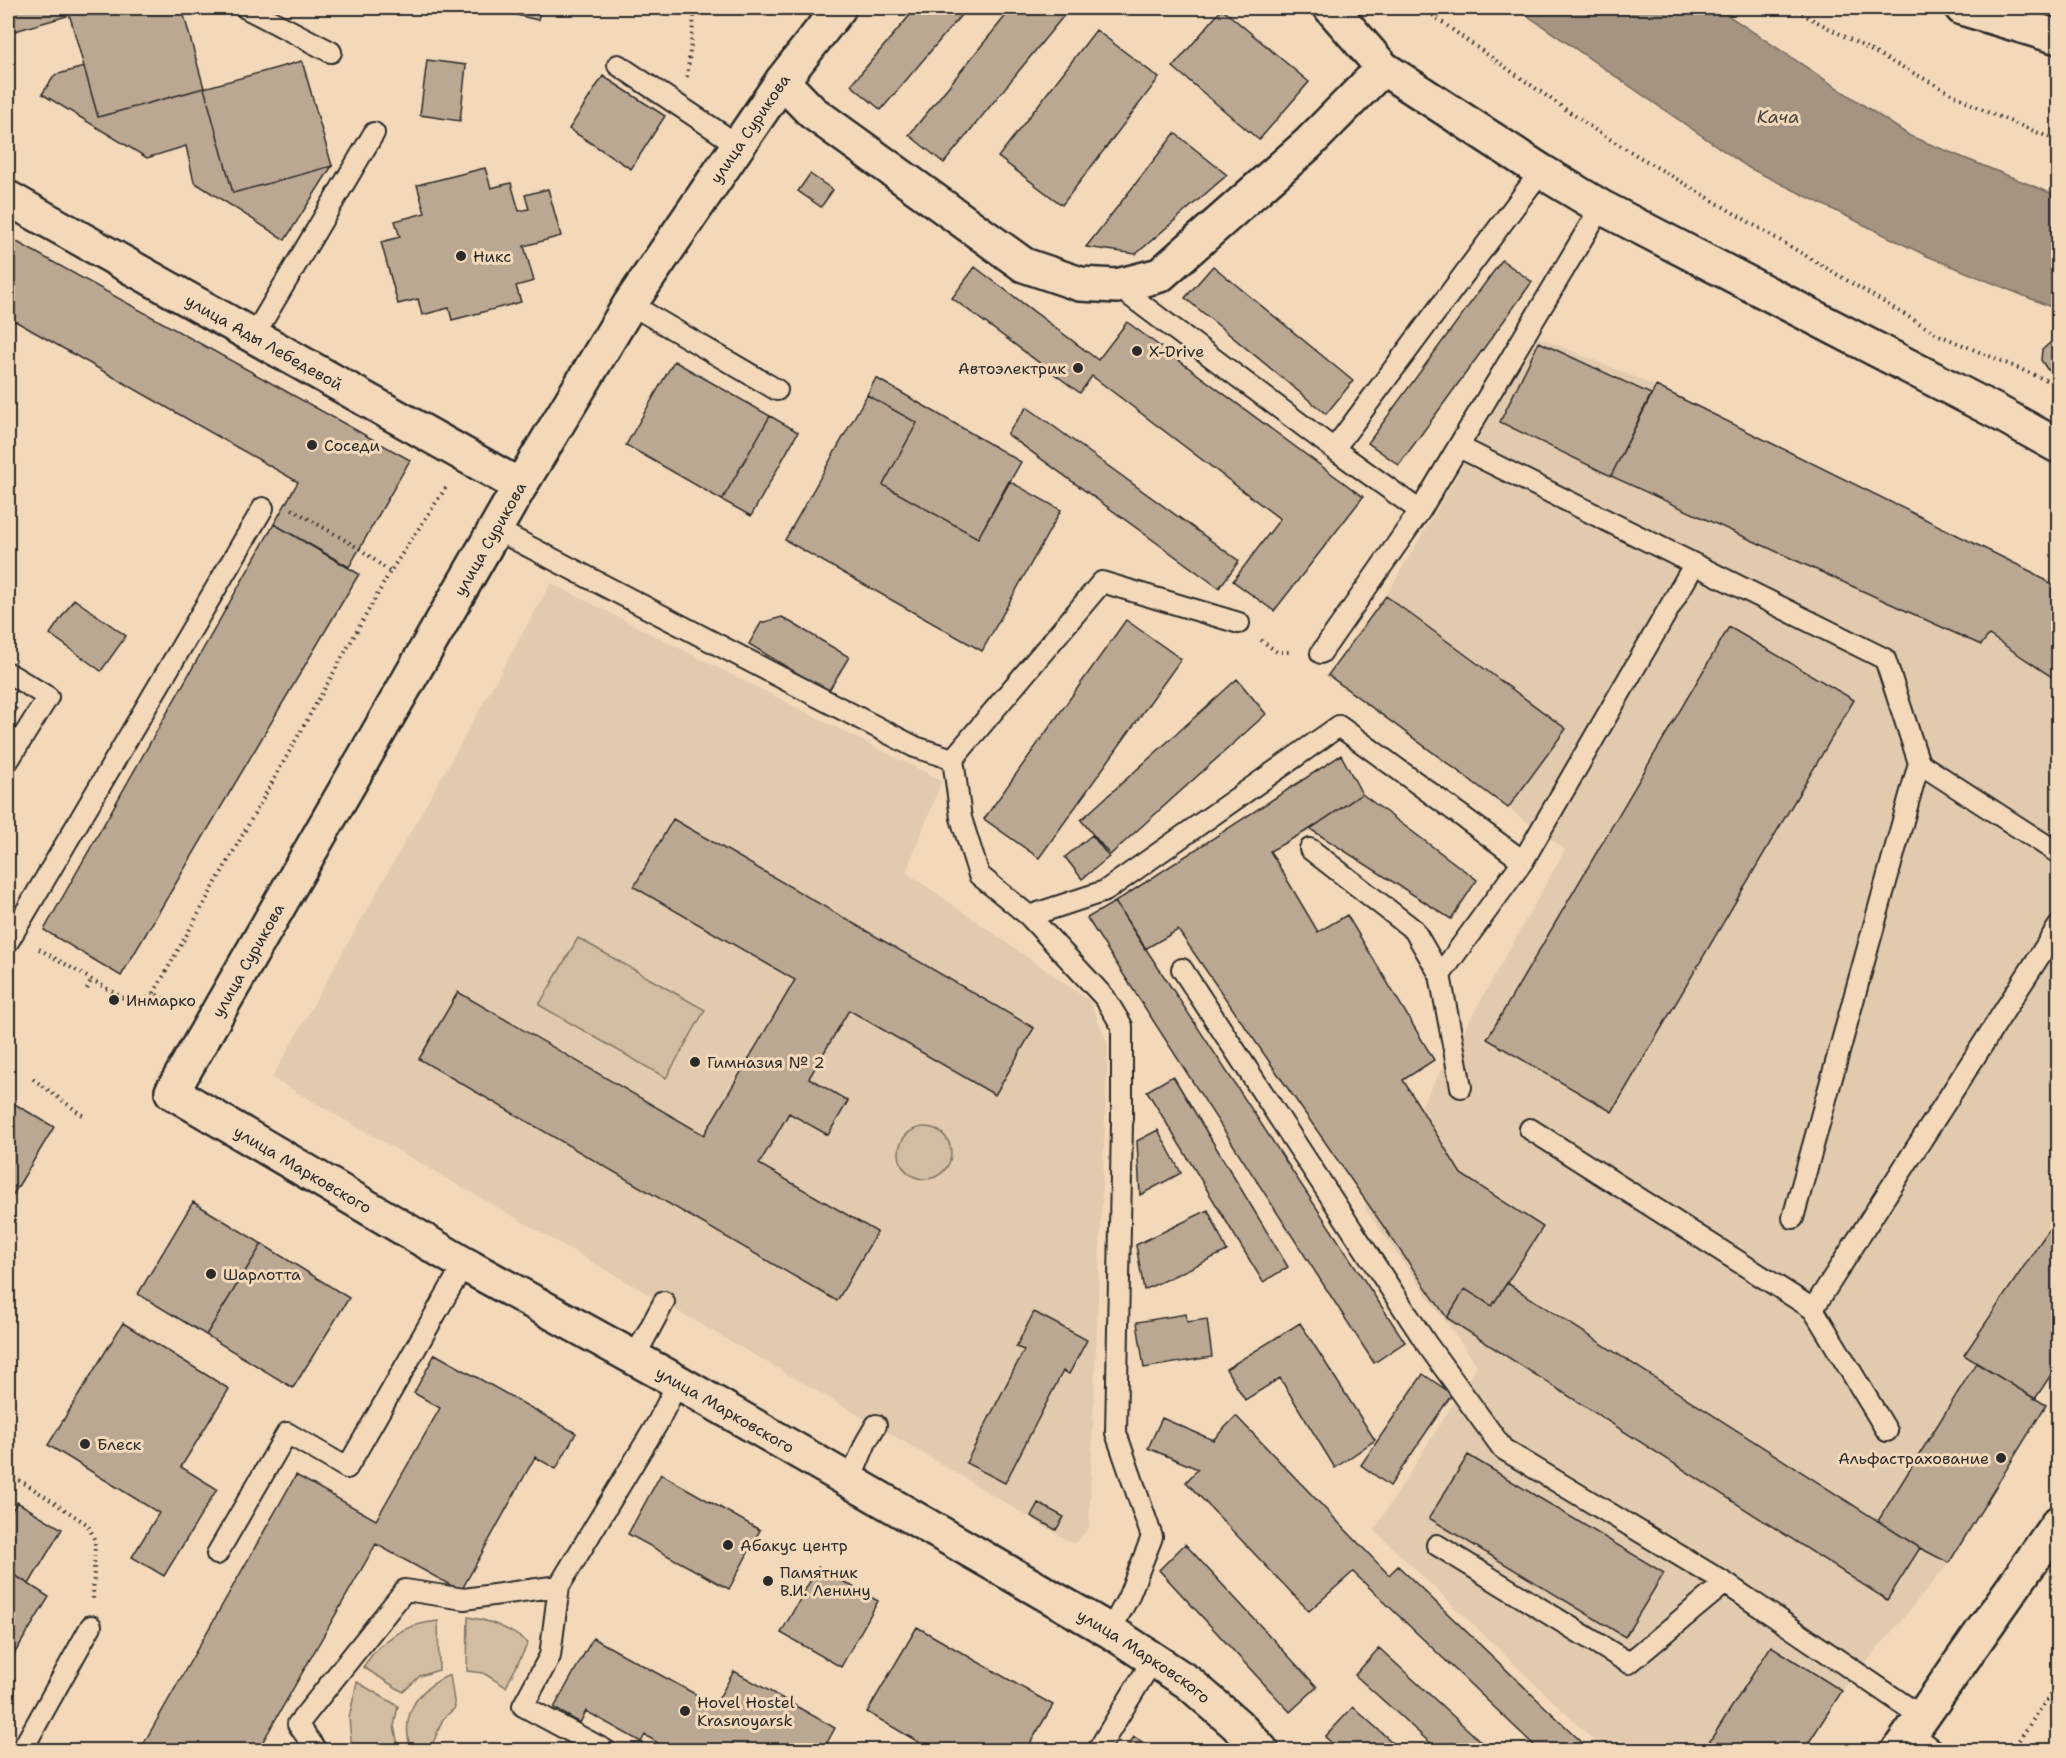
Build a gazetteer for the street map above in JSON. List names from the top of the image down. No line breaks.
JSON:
{"streets":{"street":["улица Сурикова","улица Ады Лебедевой","улица Марковского"]},"crossings":[["улица Сурикова","улица Ады Лебедевой"],["улица Сурикова","улица Марковского"]],"water":["Кача"],"places":["Никс","X-Drive","Автоэлектрик","Соседи","Инмарко","Гимназия № 2","Шарлотта","Блеск","Альфастрахование","Абакус центр","Памятник В.И. Ленину","Hovel Hostel Krasnoyarsk"]}
